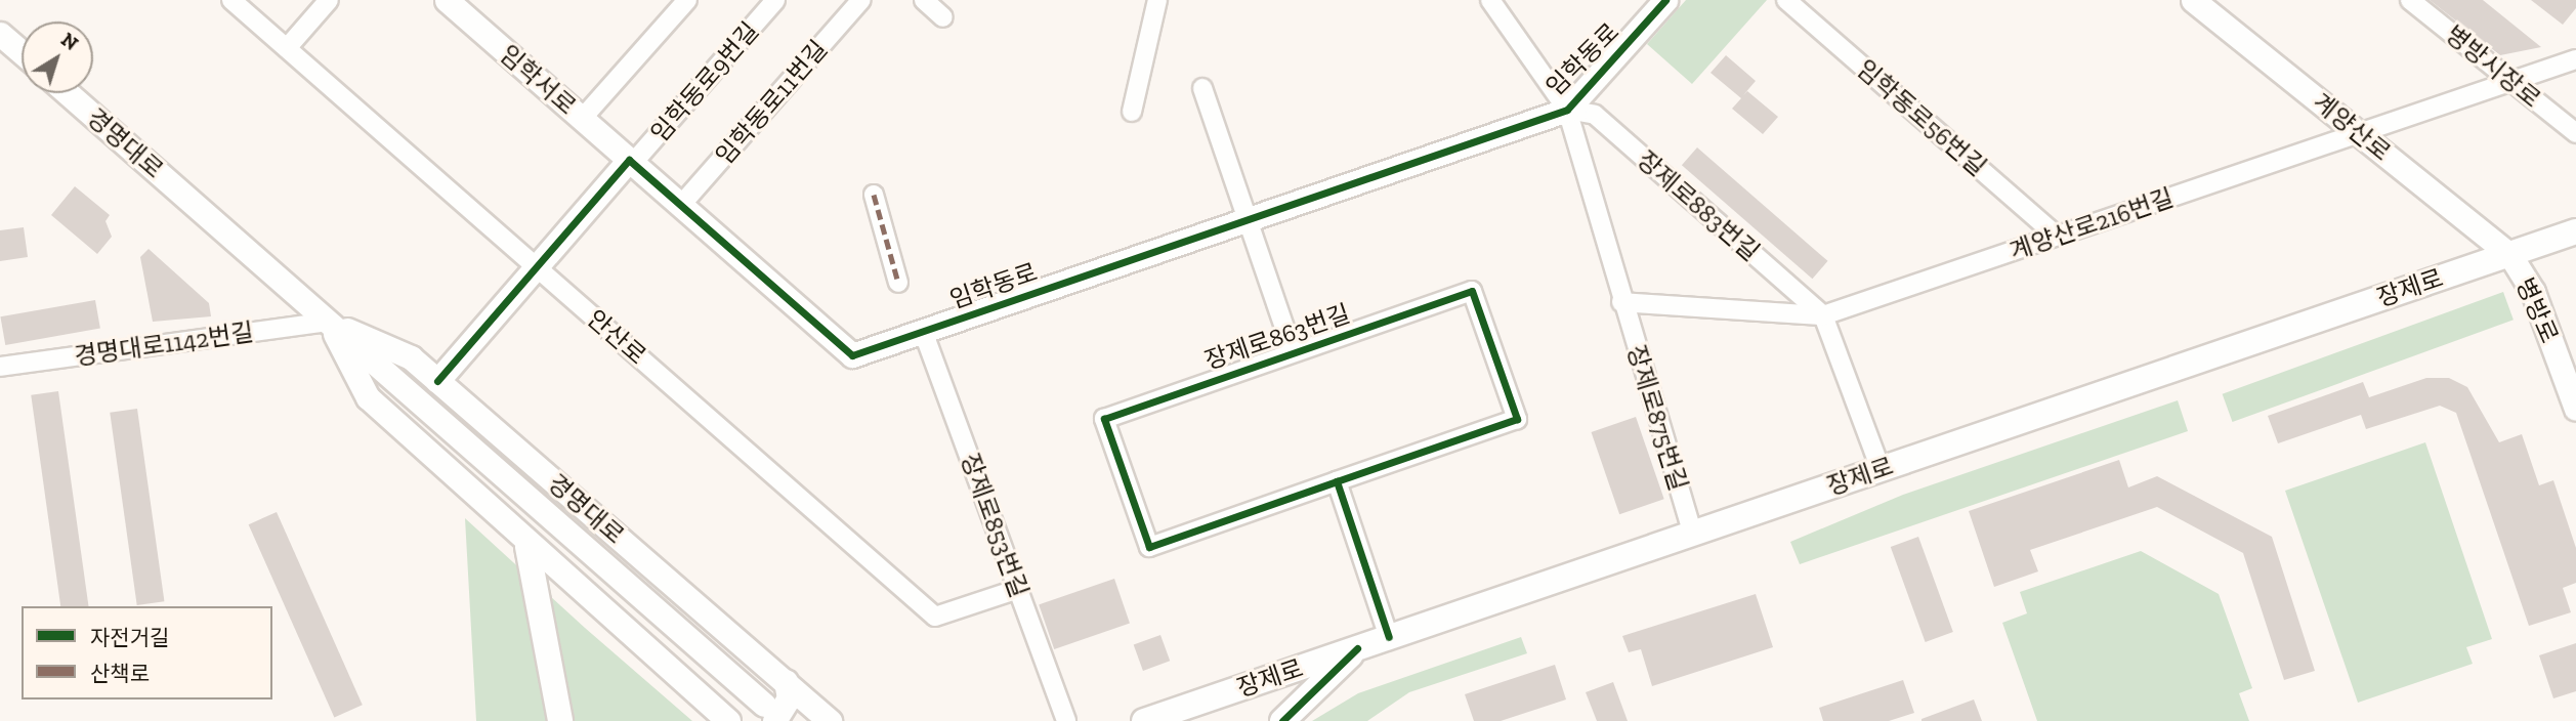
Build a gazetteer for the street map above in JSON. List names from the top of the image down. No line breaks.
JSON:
{"streets":{"main road":["장제로"],"street":["임학동로","병방시장로","임학서로","임학동로9번길","임학동로11번길","임학동로56번길","계양산로","경명대로","장제로883번길","계양산로216번길","병방로","안산로","장제로863번길","경명대로1142번길","장제로875번길","장제로853번길"]},"crossings":[["임학동로","임학서로"],["임학동로","임학동로9번길"],["임학동로","임학동로11번길"],["임학동로","장제로883번길"],["임학동로","장제로875번길"],["임학동로","장제로853번길"],["병방시장로","계양산로216번길"],["임학서로","임학동로9번길"],["임학동로56번길","계양산로216번길"],["계양산로","계양산로216번길"],["계양산로","장제로"],["계양산로","병방로"],["경명대로","경명대로1142번길"],["장제로883번길","계양산로216번길"],["장제로883번길","장제로"],["장제로883번길","장제로875번길"],["계양산로216번길","장제로875번길"],["장제로","병방로"],["장제로","장제로875번길"],["안산로","장제로853번길"]],"legend":["자전거길","산책로"],"north":"top right"}
